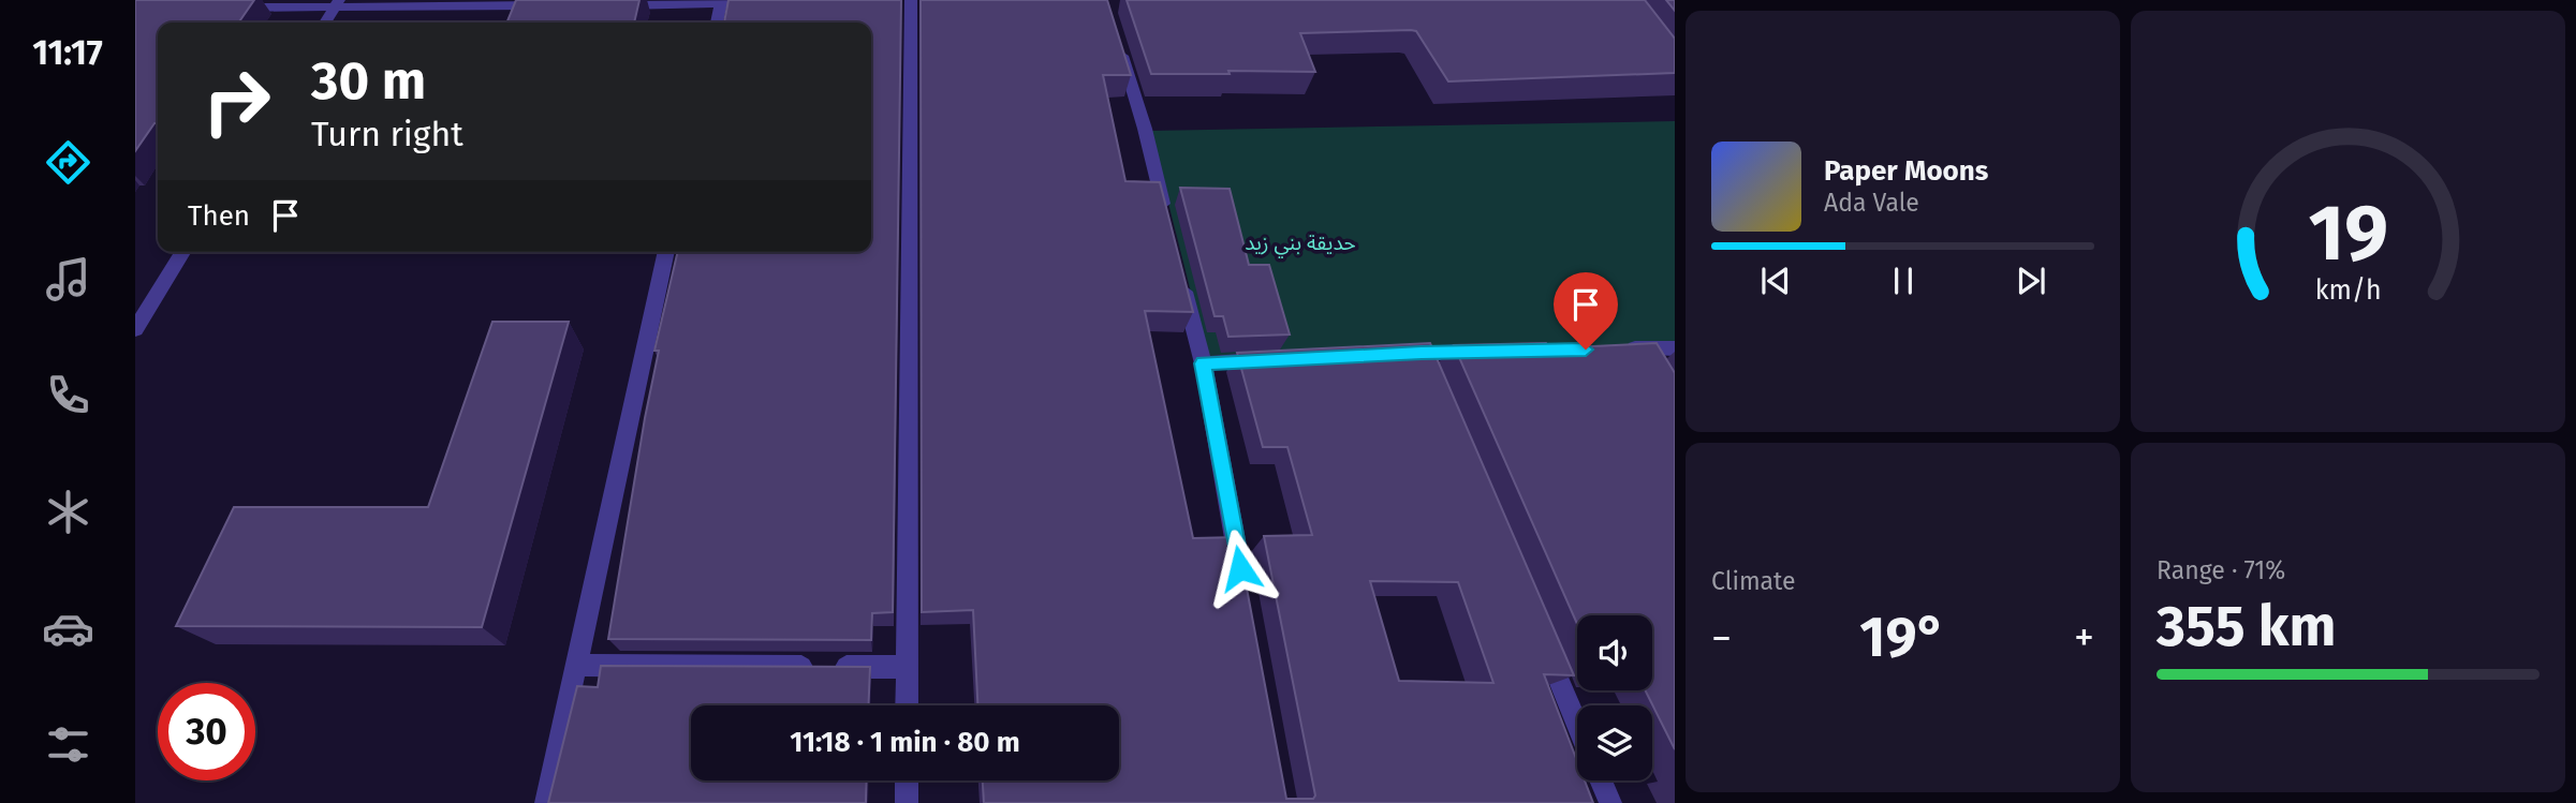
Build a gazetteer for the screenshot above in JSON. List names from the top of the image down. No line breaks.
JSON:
{"parks":["حديقة بني زيد"],"page":{"tabs":"11:17","turn":["30 m","Turn right"],"song":["Paper Moons","Ada Vale"],"then":"Then","tile":["Climate",["Range · 71%","355 km"]],"heat":["−","19°","+"],"limit":"30","trip":"11:18 · 1 min · 80 m","gauge":["19","km/h"]}}
